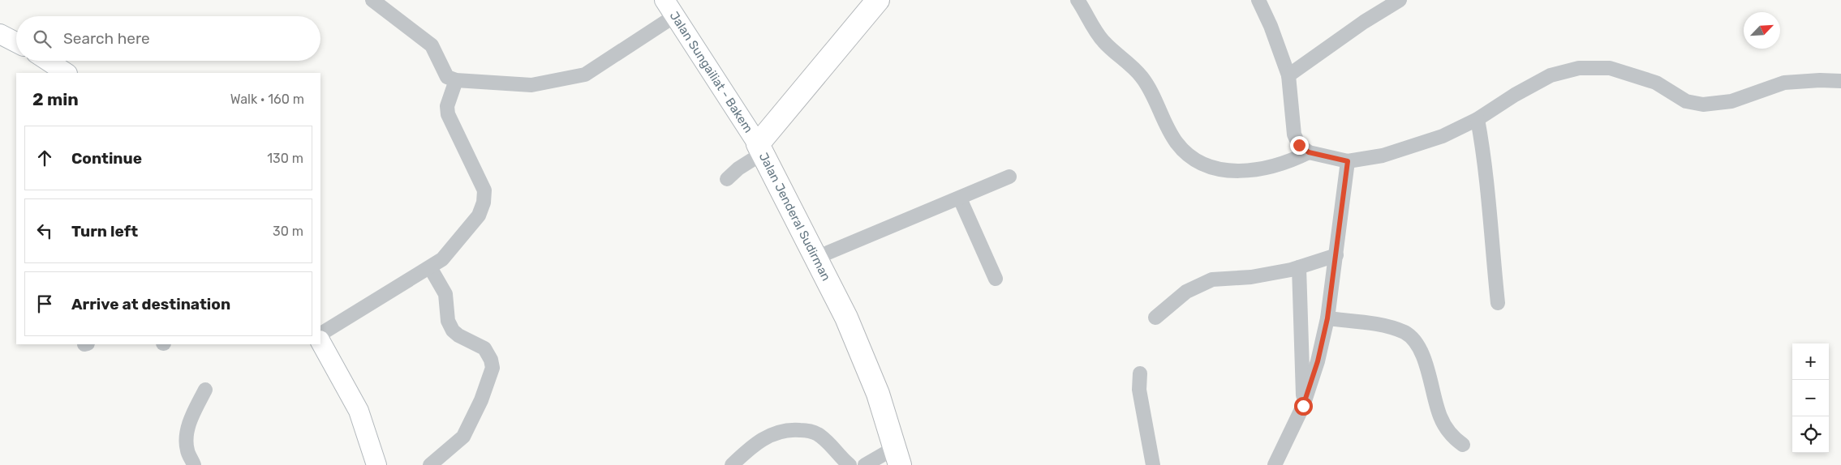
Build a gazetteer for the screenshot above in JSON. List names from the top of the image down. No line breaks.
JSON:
{"streets":{"highway":["Jalan Jenderal Sudirman"],"main road":["Jalan Sungailiat - Bakem"]},"crossings":[["Jalan Sungailiat - Bakem","Jalan Jenderal Sudirman"]],"north":"top right","page":{"search":"Search here","heading":["2 min","Walk · 160 m"],"list":[["Continue","130 m"],["Turn left","30 m"],"Arrive at destination"],"map_buttons":["+","−"]}}
